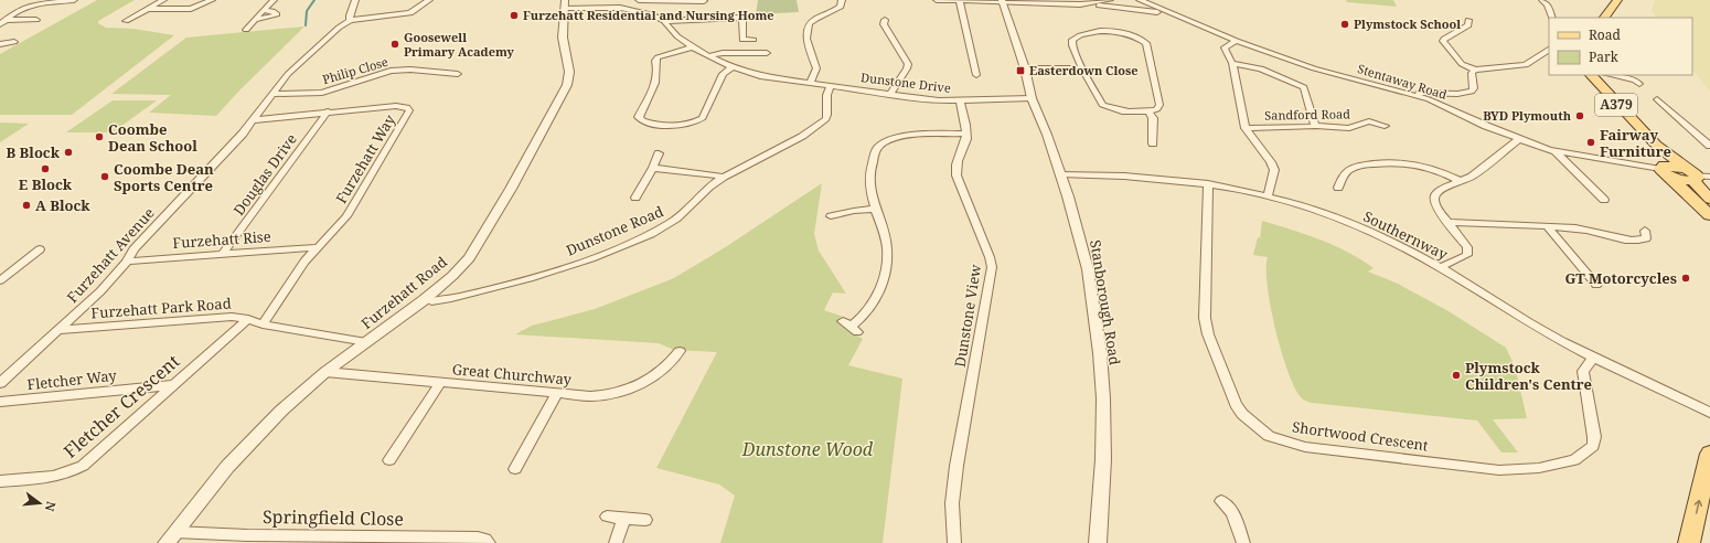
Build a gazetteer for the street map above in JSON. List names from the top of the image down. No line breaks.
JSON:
{"streets":{"main road":["A379"],"street":["Philip Close","Stentaway Road","Dunstone Drive","Sandford Road","Furzehatt Way","Douglas Drive","Dunstone Road","Southernway","Furzehatt Rise","Furzehatt Avenue","Furzehatt Road","Stanborough Road","Furzehatt Park Road","Dunstone View","Great Churchway","Fletcher Way","Fletcher Crescent","Shortwood Crescent","Springfield Close"]},"crossings":[["Philip Close","Furzehatt Avenue"],["Stentaway Road","A379"],["Dunstone Drive","Dunstone Road"],["Dunstone Drive","Stanborough Road"],["Dunstone Drive","Dunstone View"],["Furzehatt Way","Douglas Drive"],["Furzehatt Way","Furzehatt Rise"],["Furzehatt Way","Furzehatt Avenue"],["Furzehatt Way","Furzehatt Park Road"],["Douglas Drive","Furzehatt Rise"],["Southernway","Stanborough Road"],["Southernway","Shortwood Crescent"],["Furzehatt Rise","Furzehatt Avenue"],["Furzehatt Avenue","Furzehatt Park Road"],["Furzehatt Road","Furzehatt Park Road"],["Furzehatt Road","Great Churchway"],["Furzehatt Road","Springfield Close"],["Furzehatt Park Road","Fletcher Crescent"],["Fletcher Way","Fletcher Crescent"]],"parks":["Dunstone Wood"],"places":{"other":["Furzehatt Residential and Nursing Home","Plymstock School","Goosewell Primary Academy","BYD Plymouth","Coombe Dean School","Fairway Furniture","B Block","E Block","Coombe Dean Sports Centre","A Block","GT Motorcycles","Plymstock Children's Centre"],"transit":["Easterdown Close"]},"legend":["Road","Park"],"north":"right"}
